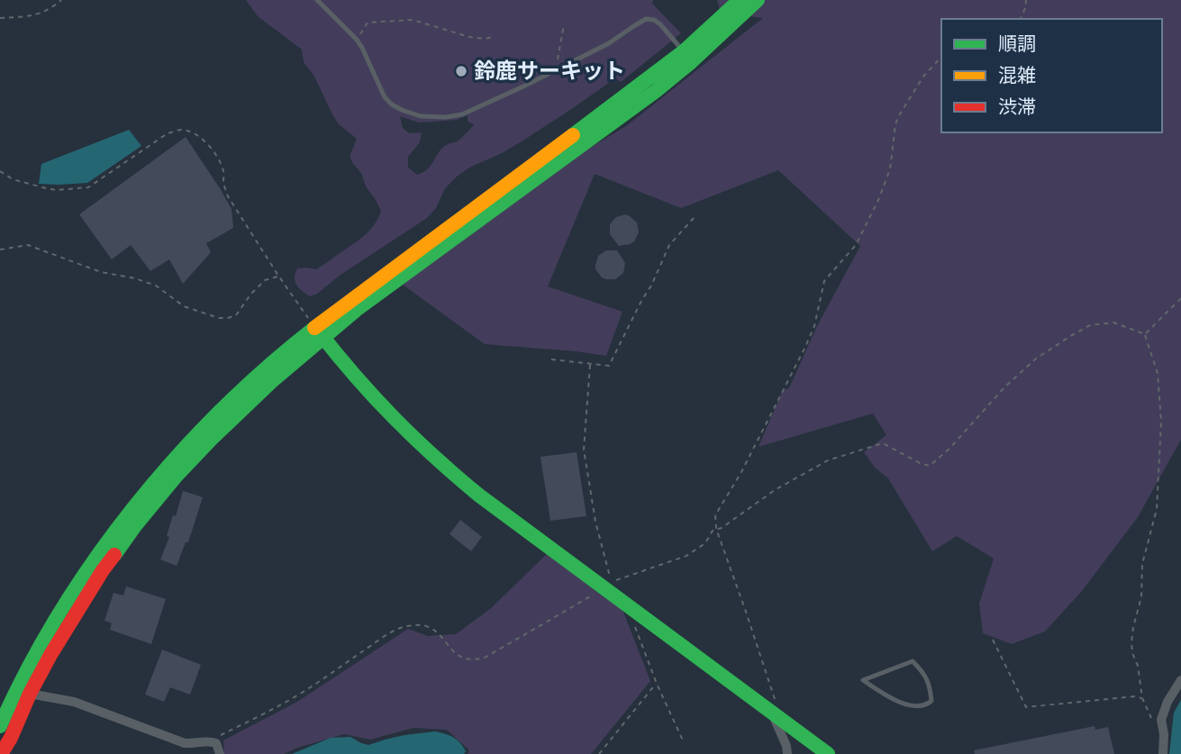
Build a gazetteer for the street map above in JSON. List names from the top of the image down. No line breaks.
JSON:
{"places":["鈴鹿サーキット"],"legend":["順調","混雑","渋滞"]}
